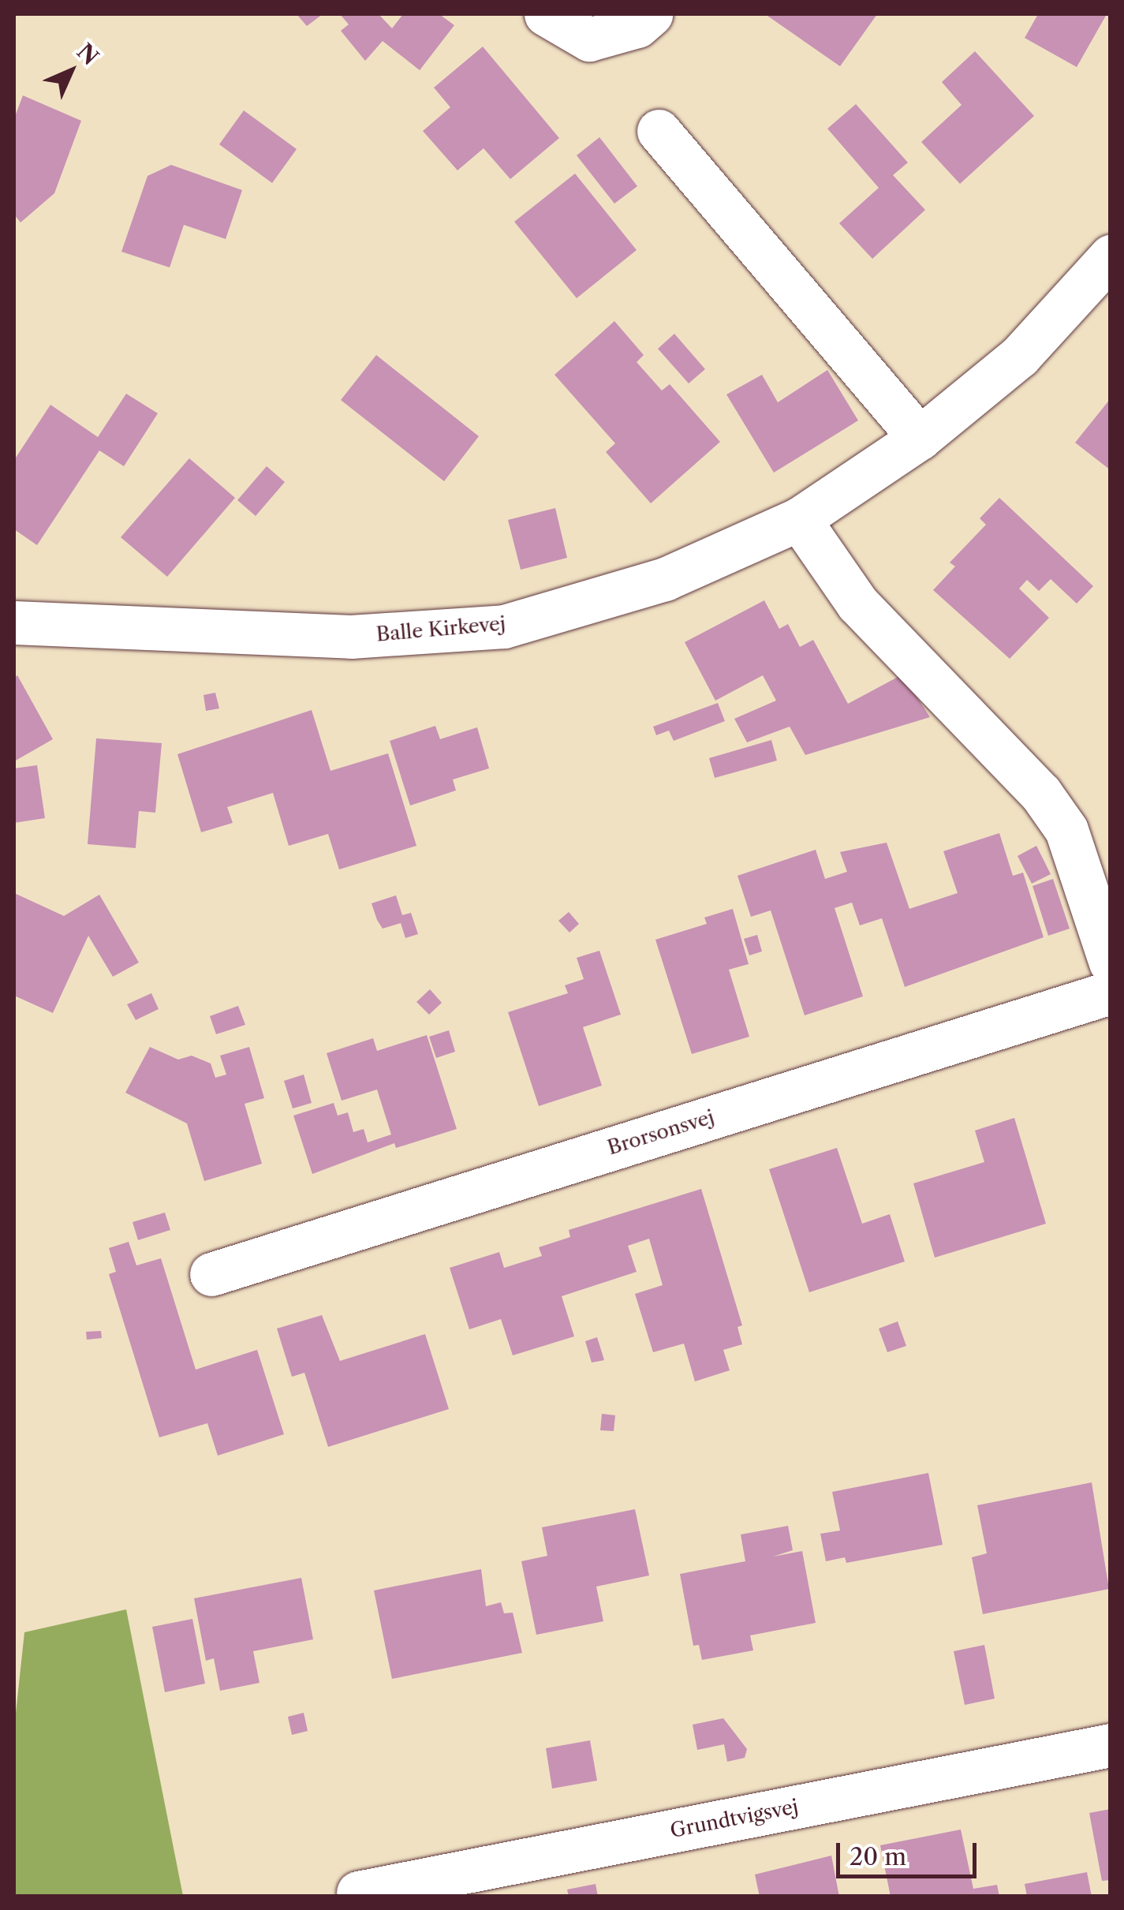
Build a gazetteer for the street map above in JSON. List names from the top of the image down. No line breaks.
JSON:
{"streets":{"street":["Balle Kirkevej","Brorsonsvej","Grundtvigsvej"]},"scale_bar":"20 m","north":"top right"}
